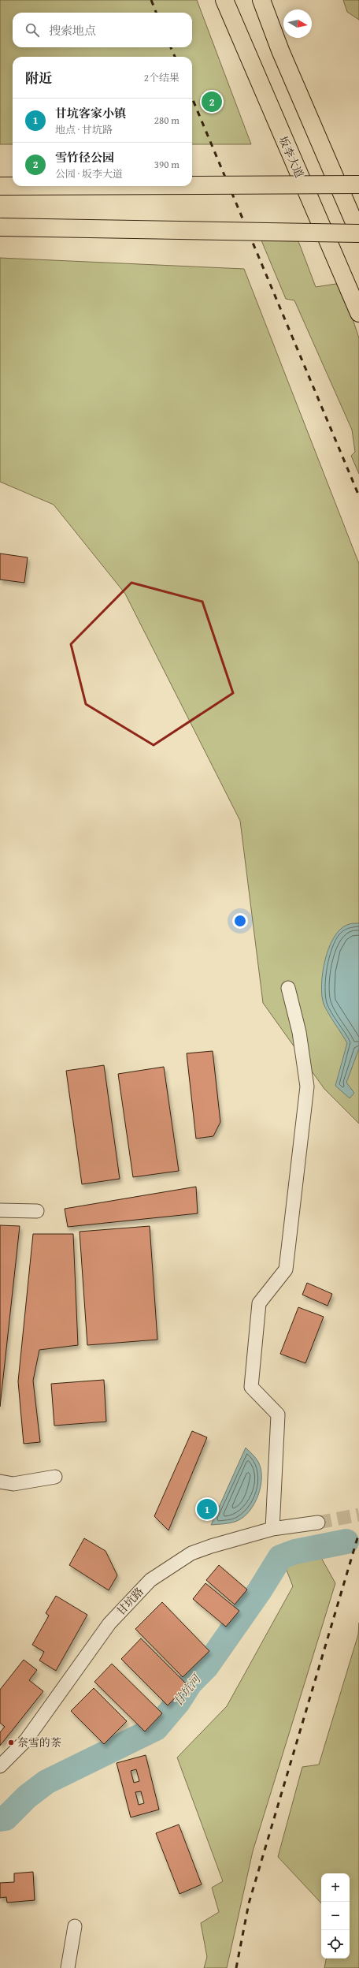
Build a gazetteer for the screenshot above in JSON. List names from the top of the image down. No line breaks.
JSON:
{"streets":{"main road":["坂李大道"],"street":["甘坑路"]},"water":["甘坑河"],"places":["奈雪的茶"],"north":"right","page":{"search":"搜索地点","heading":["附近","2个结果"],"pins":["2","1"],"list":[{"mark":"1","name":"甘坑客家小镇","note":"地点 · 甘坑路","value":"280 m"},{"mark":"2","name":"雪竹径公园","note":"公园 · 坂李大道","value":"390 m"}],"map_buttons":["+","−"]}}
